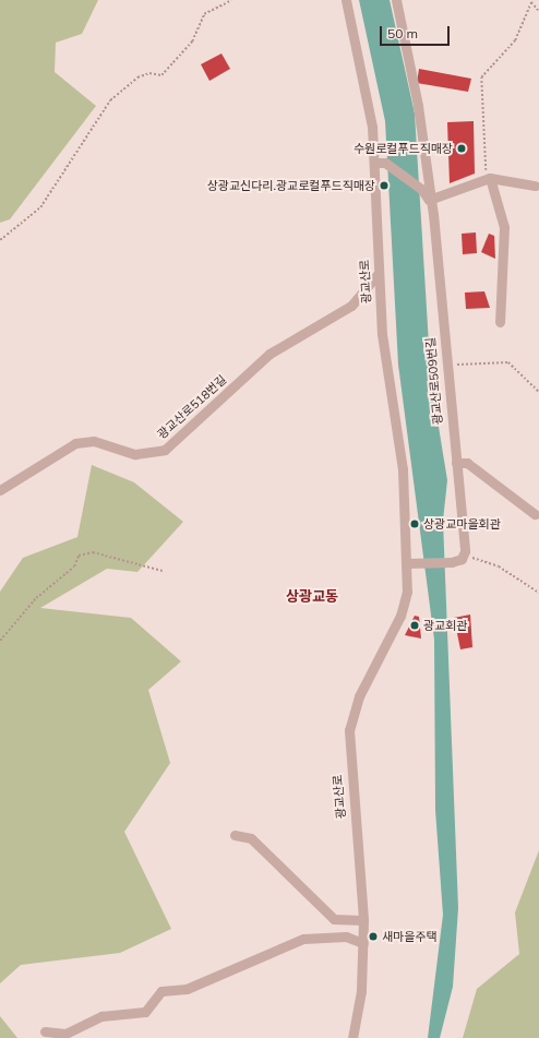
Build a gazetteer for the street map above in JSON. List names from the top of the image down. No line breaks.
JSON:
{"streets":{"street":["광교산로","광교산로509번길","광교산로518번길"]},"crossings":[["광교산로","광교산로509번길"],["광교산로","광교산로518번길"]],"districts":["상광교동"],"places":["수원로컬푸드직매장","상광교신다리.광교로컬푸드직매장","상광교마을회관","광교회관","새마을주택"],"scale_bar":"50 m"}
